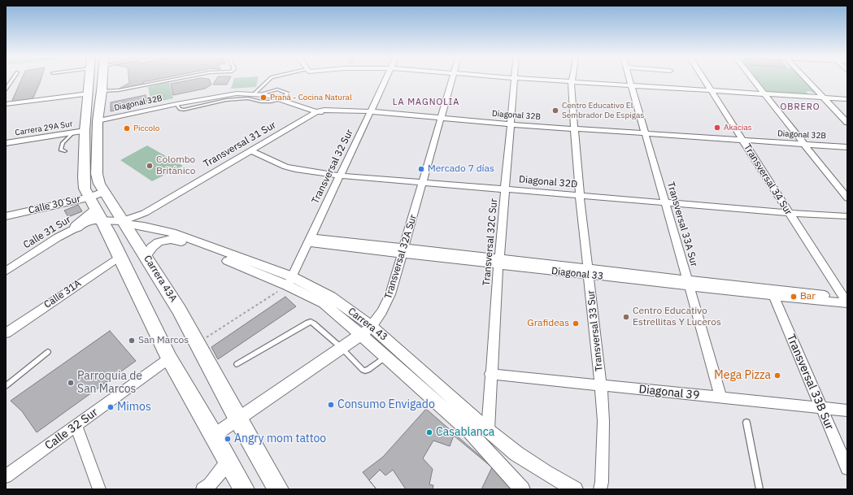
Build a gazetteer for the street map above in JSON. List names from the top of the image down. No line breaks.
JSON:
{"streets":{"main road":["Carrera 43A"],"street":["Diagonal 32B","Carrera 29A Sur","Transversal 31 Sur","Transversal 32 Sur","Transversal 34 Sur","Diagonal 32D","Calle 30 Sur","Transversal 33A Sur","Calle 31 Sur","Transversal 32C Sur","Transversal 32A Sur","Diagonal 33","Calle 31A","Carrera 43","Transversal 33 Sur","Transversal 33B Sur","Diagonal 39","Calle 32 Sur"]},"crossings":[["Diagonal 32B","Transversal 31 Sur"],["Diagonal 32B","Transversal 32 Sur"],["Diagonal 32B","Transversal 34 Sur"],["Diagonal 32B","Transversal 33A Sur"],["Diagonal 32B","Transversal 32C Sur"],["Diagonal 32B","Transversal 32A Sur"],["Diagonal 32B","Carrera 43A"],["Diagonal 32B","Transversal 33 Sur"],["Transversal 31 Sur","Diagonal 32D"],["Transversal 31 Sur","Carrera 43A"],["Transversal 31 Sur","Carrera 43"],["Transversal 32 Sur","Diagonal 32D"],["Transversal 32 Sur","Diagonal 33"],["Transversal 32 Sur","Carrera 43"],["Transversal 34 Sur","Diagonal 32D"],["Transversal 34 Sur","Diagonal 33"],["Diagonal 32D","Transversal 33A Sur"],["Diagonal 32D","Transversal 32C Sur"],["Diagonal 32D","Transversal 32A Sur"],["Diagonal 32D","Transversal 33 Sur"],["Calle 30 Sur","Carrera 43A"],["Transversal 33A Sur","Diagonal 33"],["Transversal 33A Sur","Diagonal 39"],["Transversal 32C Sur","Diagonal 33"],["Transversal 32C Sur","Carrera 43"],["Transversal 32C Sur","Diagonal 39"],["Transversal 32A Sur","Diagonal 33"],["Transversal 32A Sur","Carrera 43A"],["Transversal 32A Sur","Carrera 43"],["Diagonal 33","Transversal 33 Sur"],["Diagonal 33","Transversal 33B Sur"],["Carrera 43A","Carrera 43"],["Transversal 33 Sur","Diagonal 39"],["Transversal 33B Sur","Diagonal 39"]],"districts":["LA MAGNOLIA","OBRERO"],"places":["Praná - Cocina Natural","Centro Educativo El Sembrador De Espigas","Akacias","Piccolo","Colombo Británico","Mercado 7 días","Bar","Centro Educativo Estrellitas Y Luceros","Grafideas","San Marcos","Mega Pizza","Parroquia de San Marcos","Consumo Envigado","Mimos","Casablanca","Angry mom tattoo"]}
